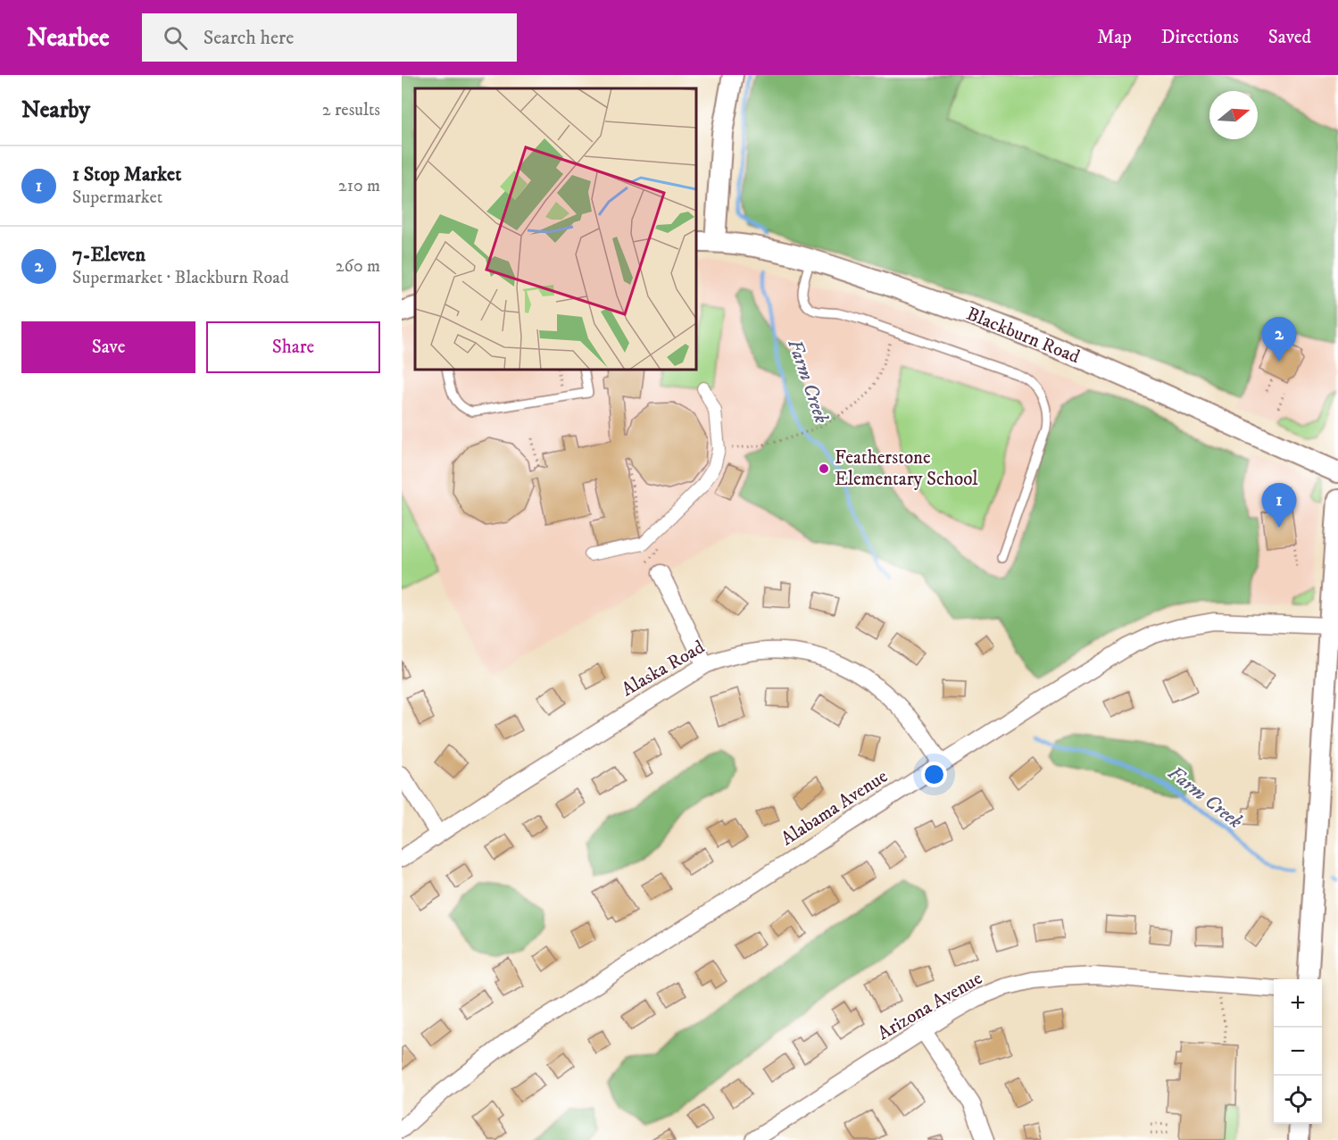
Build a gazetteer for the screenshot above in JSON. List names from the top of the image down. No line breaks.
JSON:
{"streets":{"street":["Blackburn Road","Alaska Road","Alabama Avenue","Arizona Avenue"]},"crossings":[["Alaska Road","Alabama Avenue"]],"water":["Farm Creek"],"places":["Featherstone Elementary School"],"north":"right","page":{"header":"Nearbee","search":"Search here","nav":["Map","Directions","Saved"],"heading":["Nearby","2 results"],"list":[{"mark":"1","name":"1 Stop Market","note":"Supermarket","value":"210 m"},{"mark":"2","name":"7-Eleven","note":"Supermarket · Blackburn Road","value":"260 m"}],"buttons":["Save","Share"],"pins":["2","1"],"map_buttons":["+","−"]}}
